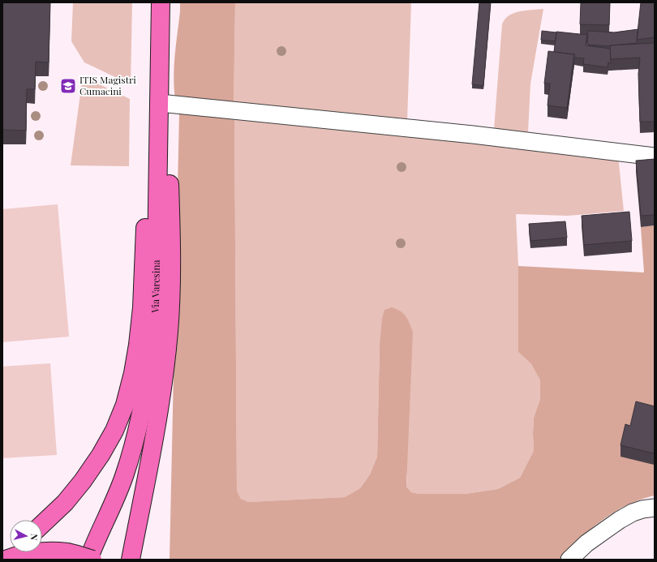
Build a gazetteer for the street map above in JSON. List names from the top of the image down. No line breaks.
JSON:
{"streets":{"main road":["Via Varesina"]},"places":{"school or university":["ITIS Magistri Cumacini"]},"north":"right"}
